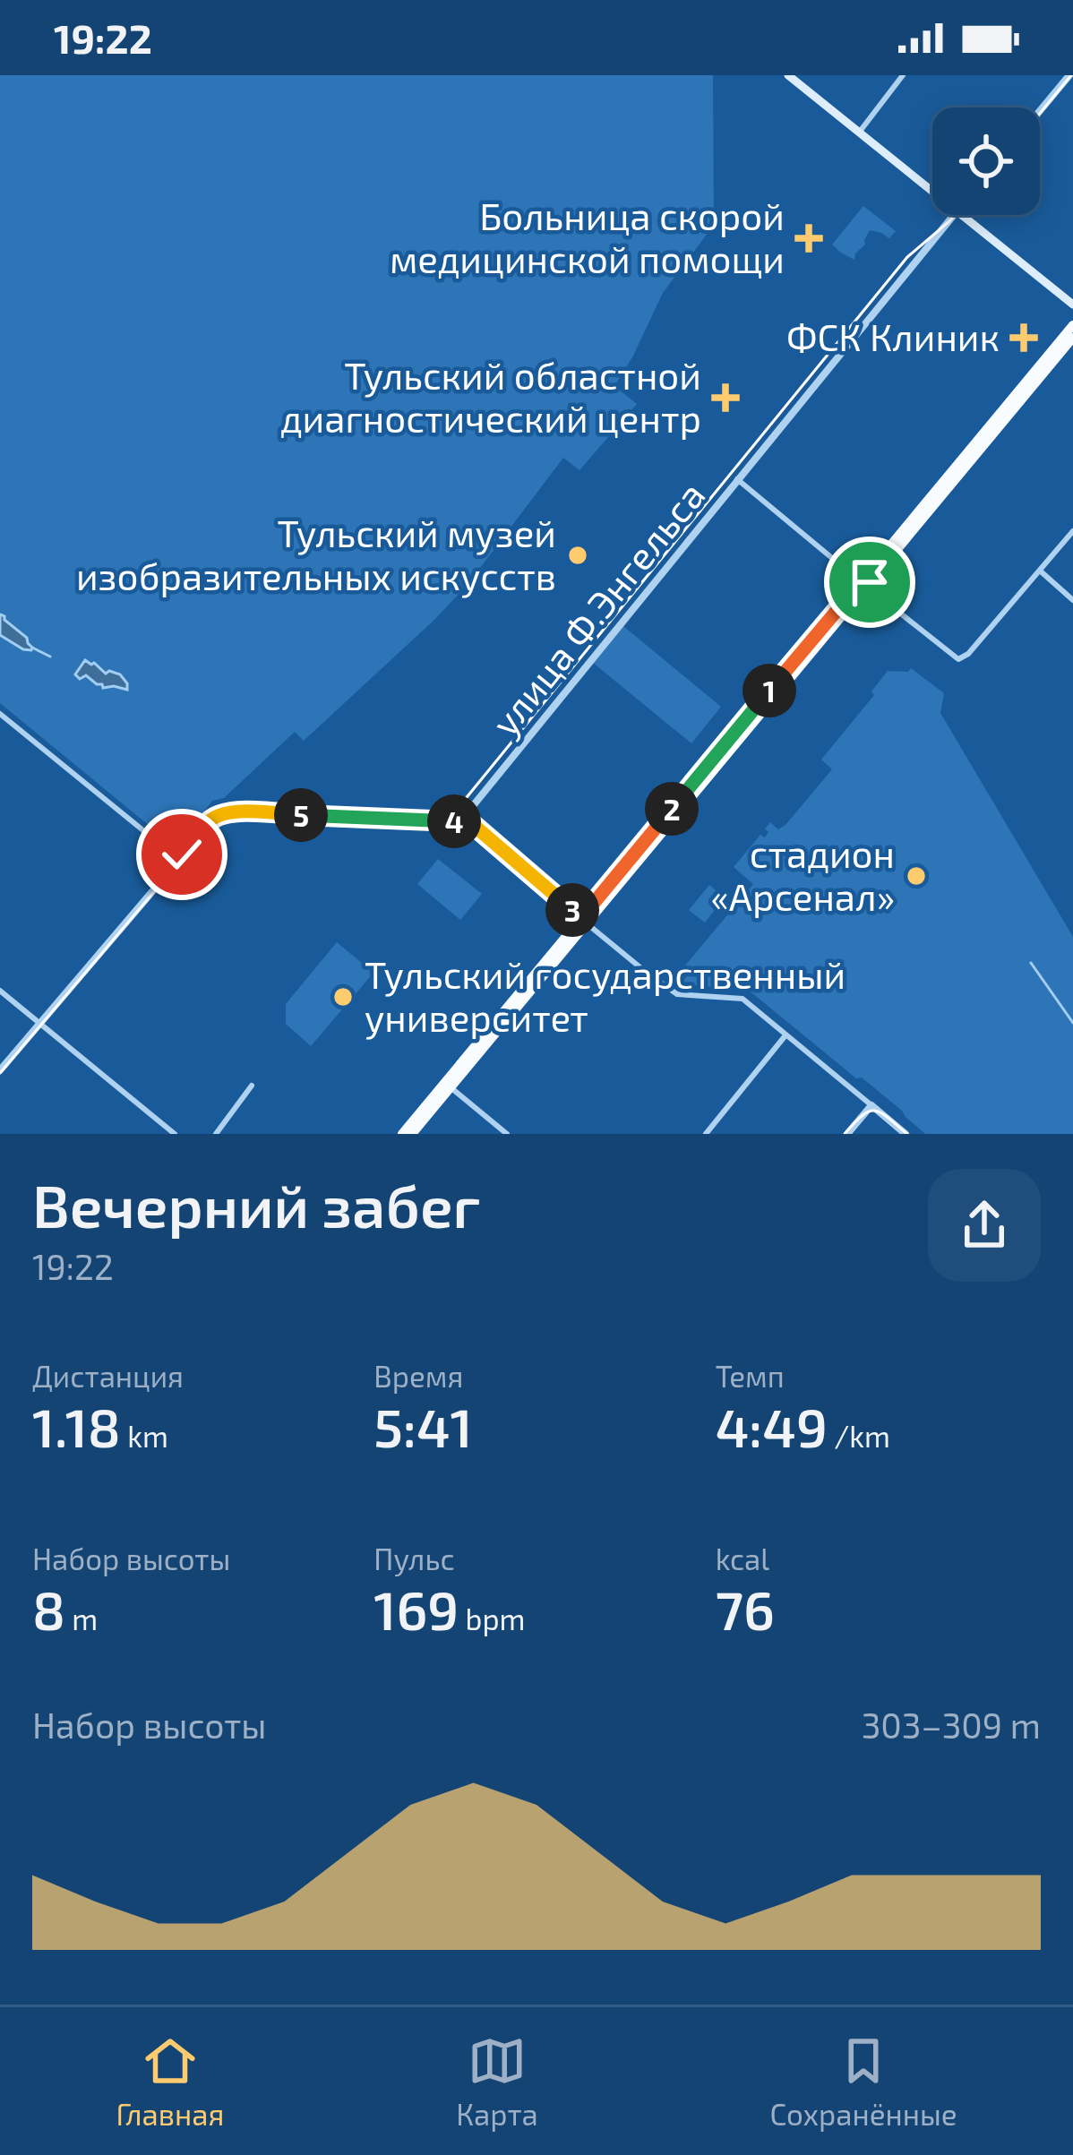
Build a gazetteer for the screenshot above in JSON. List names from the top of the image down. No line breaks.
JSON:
{"streets":{"street":["улица Ф.Энгельса"]},"places":{"health":["Больница скорой медицинской помощи","ФСК Клиник","Тульский областной диагностический центр"],"other":["Тульский музей изобразительных искусств","стадион «Арсенал»","Тульский государственный университет"]},"page":{"status":"19:22","pins":["1","2","5","4","3"],"heading":["Вечерний забег","19:22"],"stats":[["Дистанция","1.18 km"],["Время","5:41"],["Темп","4:49 /km"],["Набор высоты","8 m"],["Пульс","169 bpm"],["kcal","76"]],"chart":["Набор высоты","303–309 m"],"tabs":["Главная","Карта","Сохранённые"]}}
